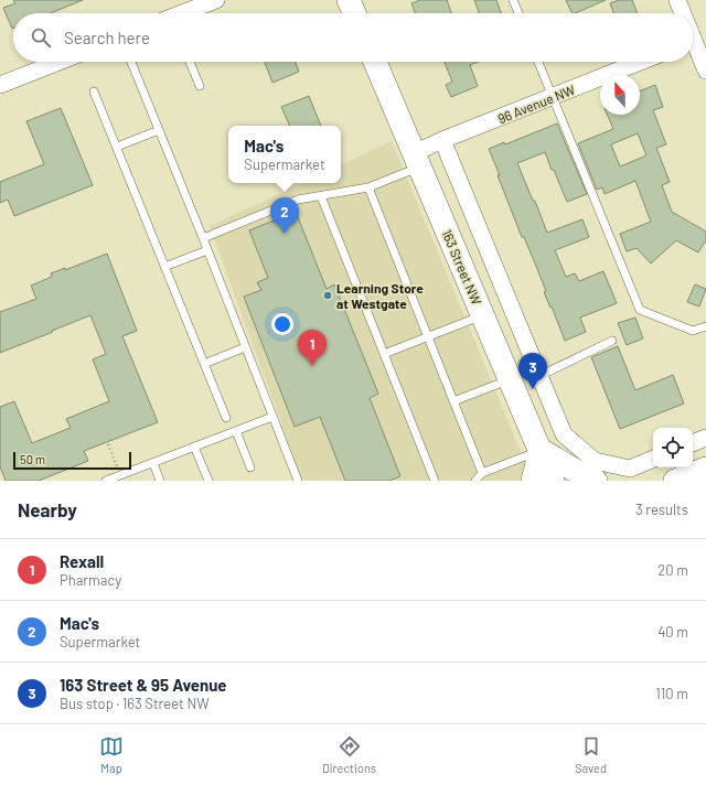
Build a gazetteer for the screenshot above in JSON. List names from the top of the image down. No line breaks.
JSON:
{"streets":{"main road":["163 Street NW"],"street":["96 Avenue NW"]},"crossings":[["96 Avenue NW","163 Street NW"]],"places":["Learning Store at Westgate"],"scale_bar":"50 m","north":"top","page":{"search":"Search here","popup":["Mac's","Supermarket"],"pins":["2","1","3"],"scale":"50 m","heading":["Nearby","3 results"],"list":[{"mark":"1","name":"Rexall","note":"Pharmacy","value":"20 m"},{"mark":"2","name":"Mac's","note":"Supermarket","value":"40 m"},{"mark":"3","name":"163 Street & 95 Avenue","note":"Bus stop · 163 Street NW","value":"110 m"}],"nav":["Map","Directions","Saved"]}}
